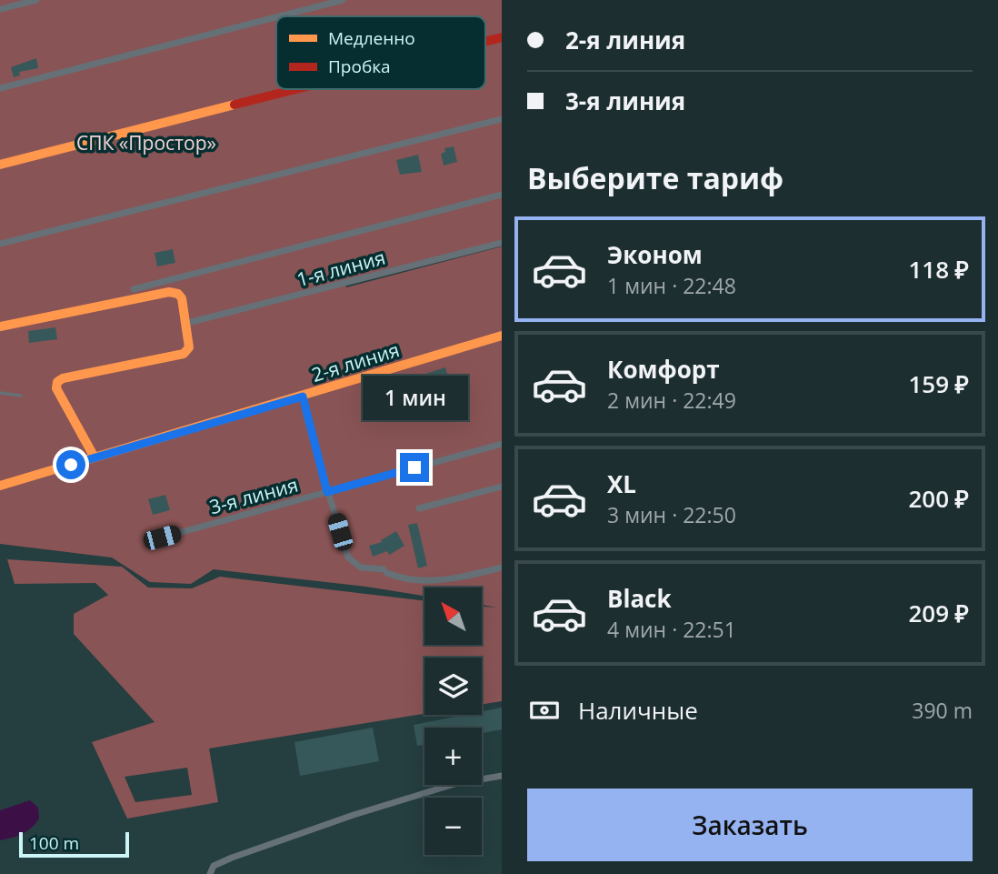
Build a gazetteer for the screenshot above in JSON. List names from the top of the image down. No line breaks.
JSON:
{"streets":{"street":["1-я линия","2-я линия","3-я линия"]},"parks":["СПК «Простор»"],"legend":["Медленно","Пробка"],"scale_bar":"100 m","north":"top left","page":{"banner":["2-я линия","3-я линия"],"heading":"Выберите тариф","list":[{"name":"Эконом","note":"1 мин · 22:48","value":"118 ₽"},{"name":"Комфорт","note":"2 мин · 22:49","value":"159 ₽"},{"name":"XL","note":"3 мин · 22:50","value":"200 ₽"},{"name":"Black","note":"4 мин · 22:51","value":"209 ₽"}],"bubble":"1 мин","map_buttons":["+","−"],"pay":["Наличные","390 m"],"buttons":"Заказать","scale":"100 m"}}
